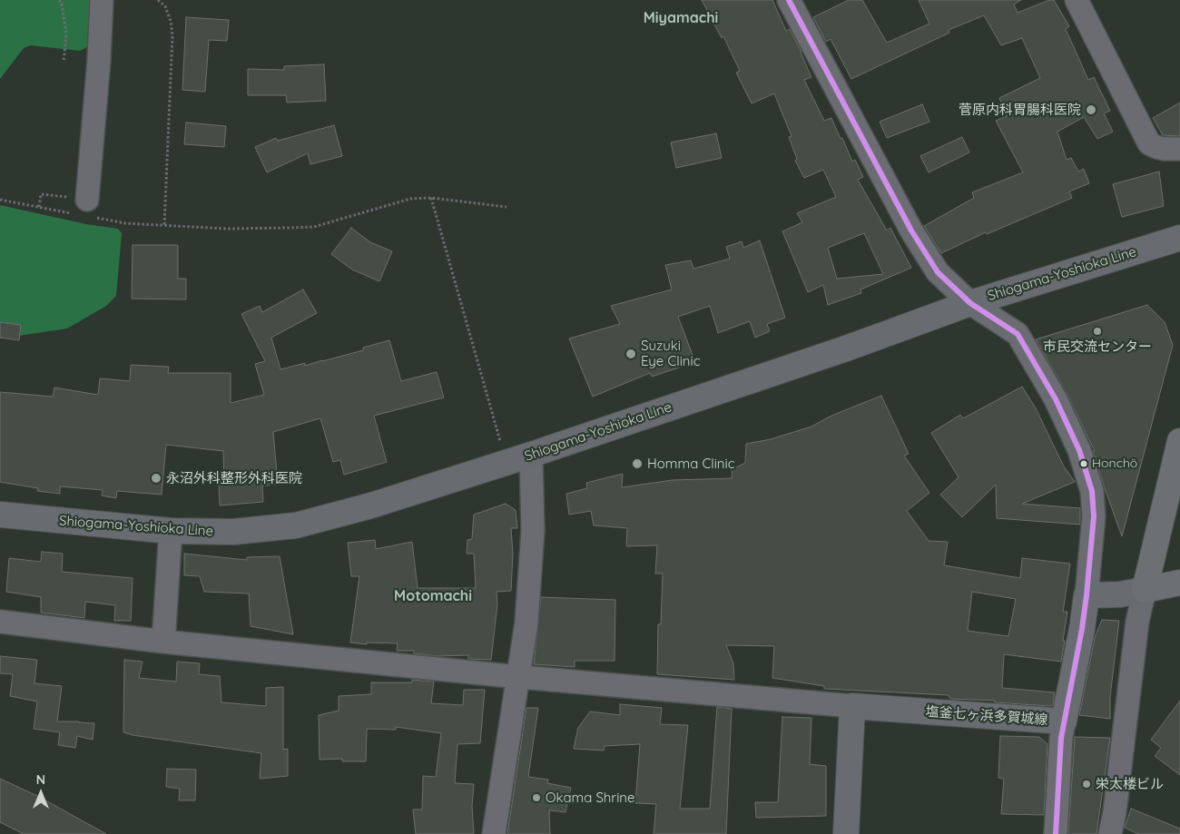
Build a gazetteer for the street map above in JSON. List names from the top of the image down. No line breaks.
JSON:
{"streets":{"main road":["Shiogama-Yoshioka Line","塩釜七ヶ浜多賀城線"]},"districts":["Miyamachi","Motomachi"],"places":["菅原内科胃腸科医院","市民交流センター","Suzuki Eye Clinic","Homma Clinic","Honchō","永沼外科整形外科医院","栄太楼ビル","Okama Shrine"],"north":"top"}
